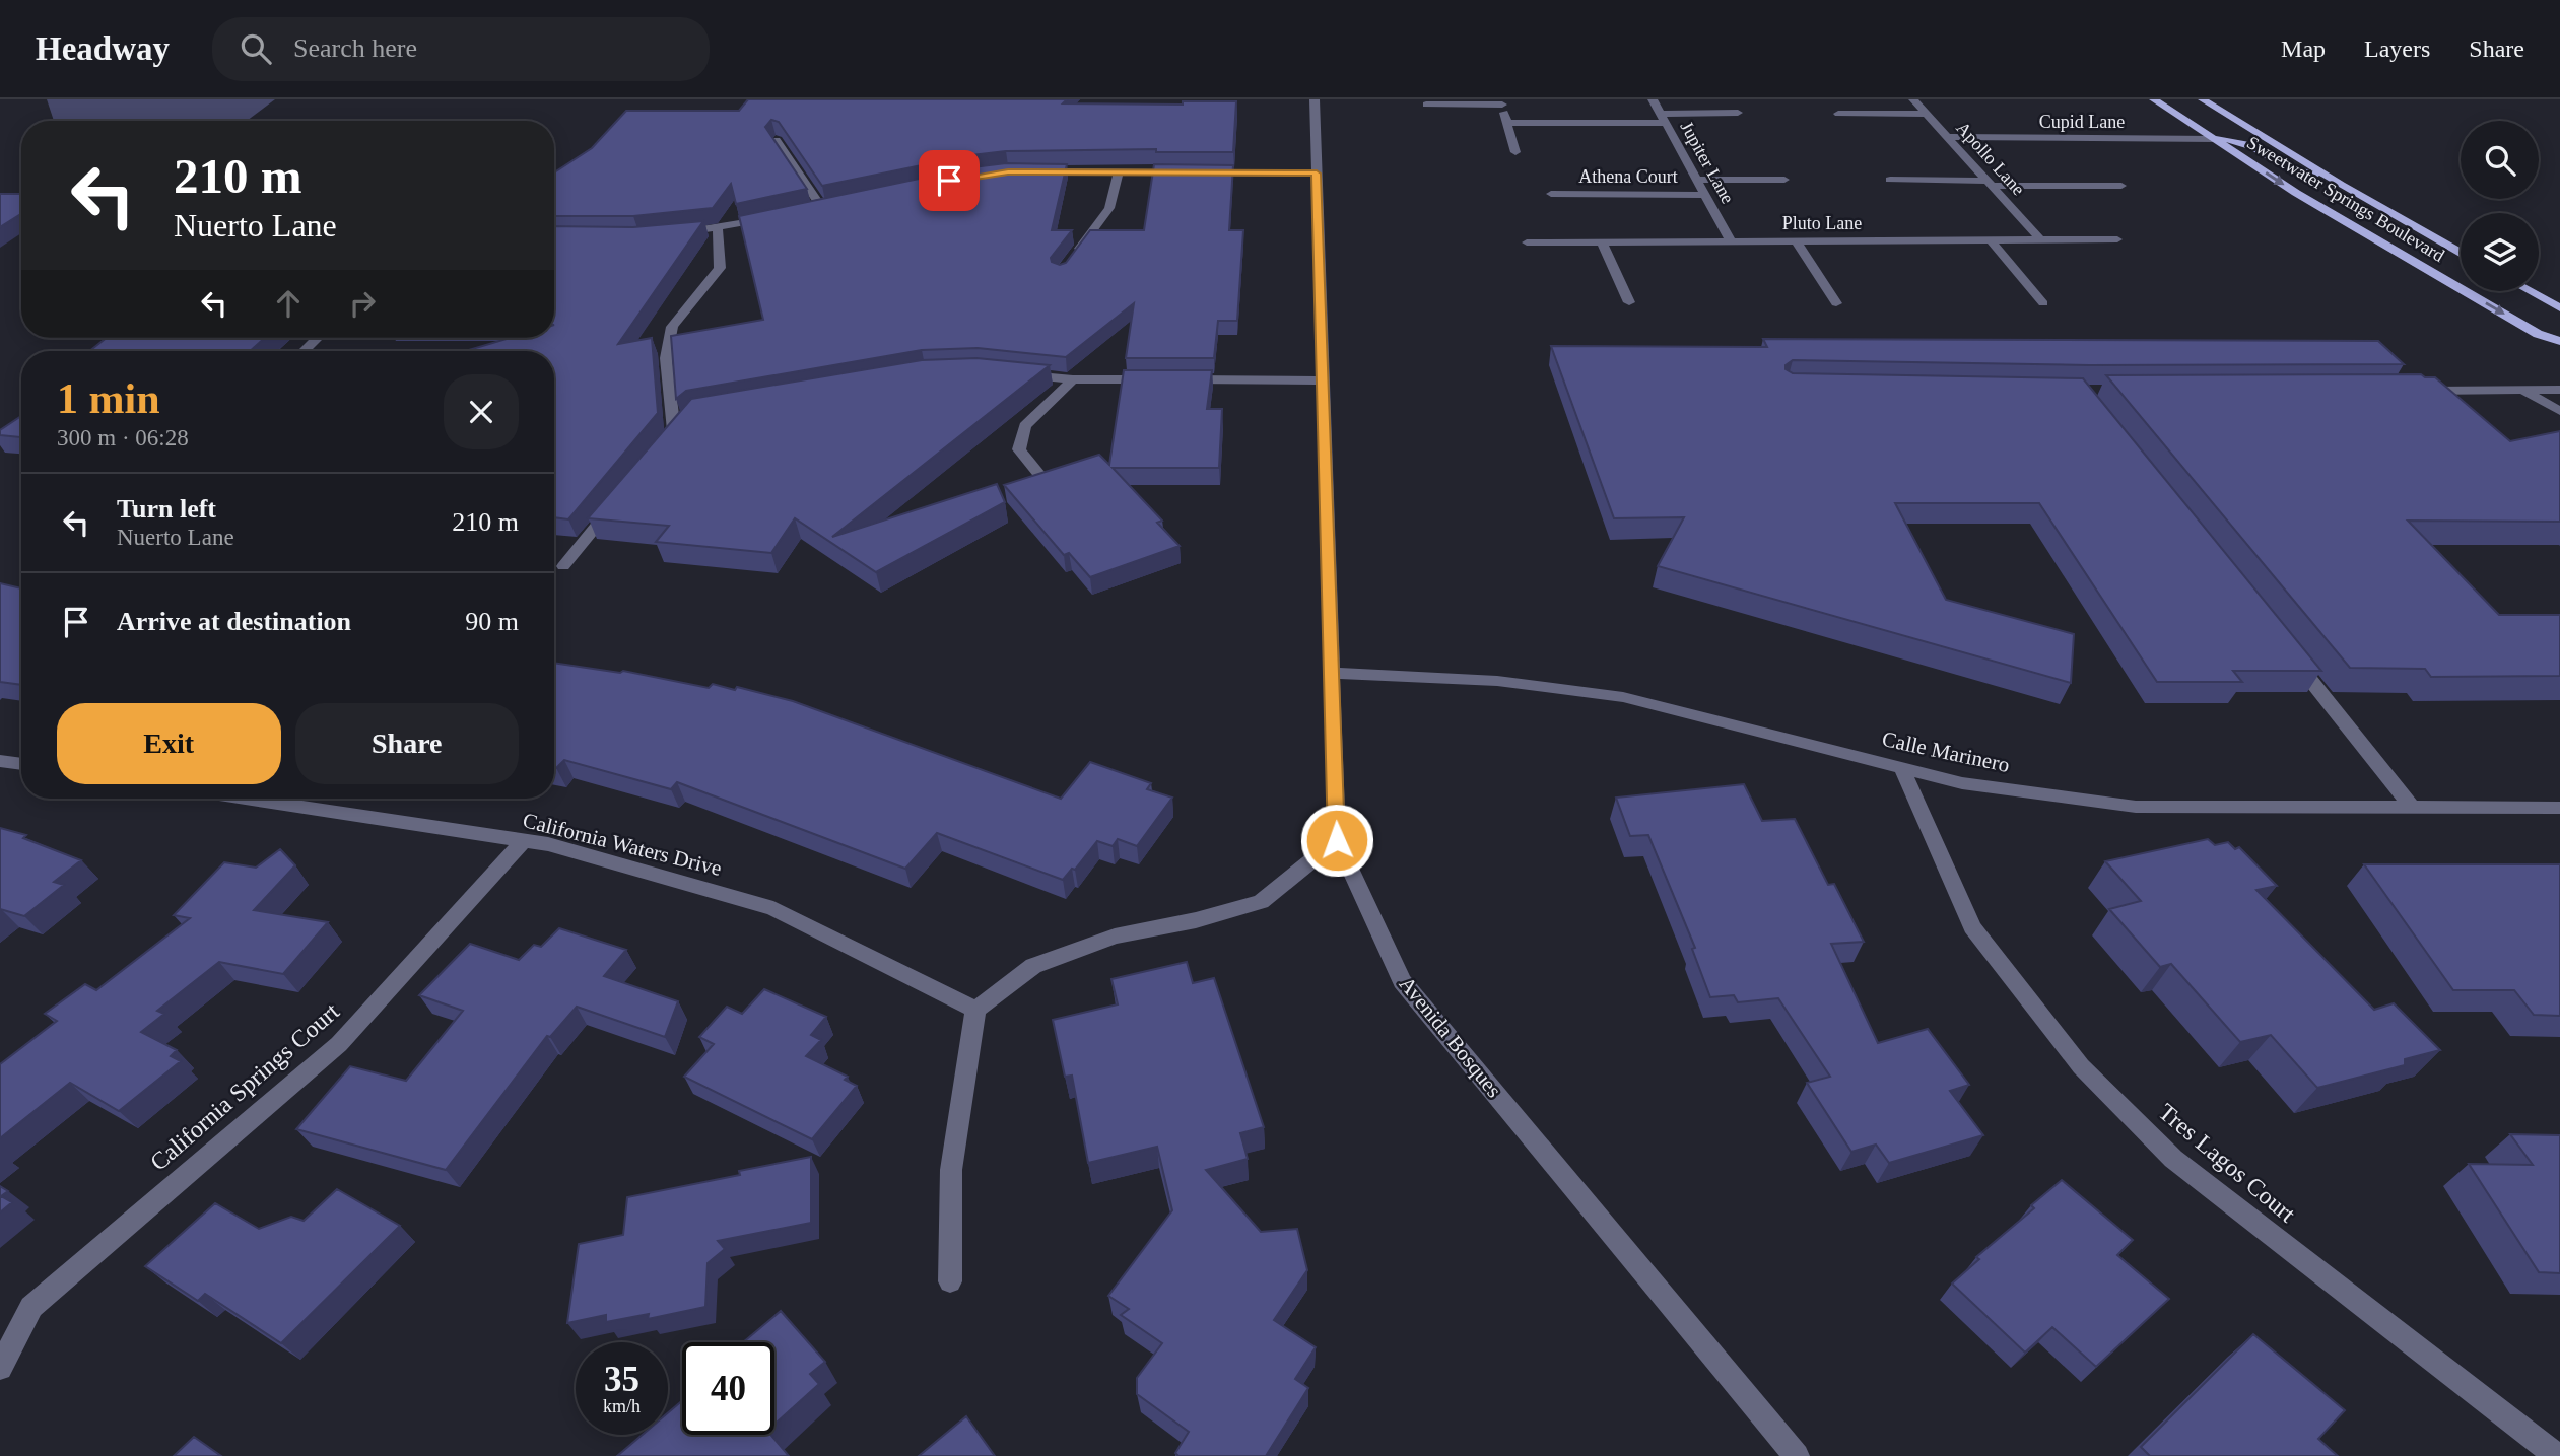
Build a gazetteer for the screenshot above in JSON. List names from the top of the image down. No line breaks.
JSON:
{"streets":{"main road":["Sweetwater Springs Boulevard"],"street":["Cupid Lane","Apollo Lane","Jupiter Lane","Athena Court","Pluto Lane","Calle Marinero","California Waters Drive","Avenida Bosques","California Springs Court","Tres Lagos Court"]},"crossings":[["Cupid Lane","Apollo Lane"],["Cupid Lane","Sweetwater Springs Boulevard"],["Apollo Lane","Pluto Lane"],["Jupiter Lane","Athena Court"],["Jupiter Lane","Pluto Lane"],["Calle Marinero","Avenida Bosques"],["Calle Marinero","Tres Lagos Court"],["California Waters Drive","California Springs Court"]],"page":{"header":"Headway","search":"Search here","nav":["Map","Layers","Share"],"turn":["210 m","Nuerto Lane"],"heading":["1 min","300 m · 06:28"],"list":[{"name":"Turn left","note":"Nuerto Lane","value":"210 m"},{"name":"Arrive at destination","value":"90 m"}],"buttons":["Exit","Share"],"speed":"35 km/h","limit":"40"}}
